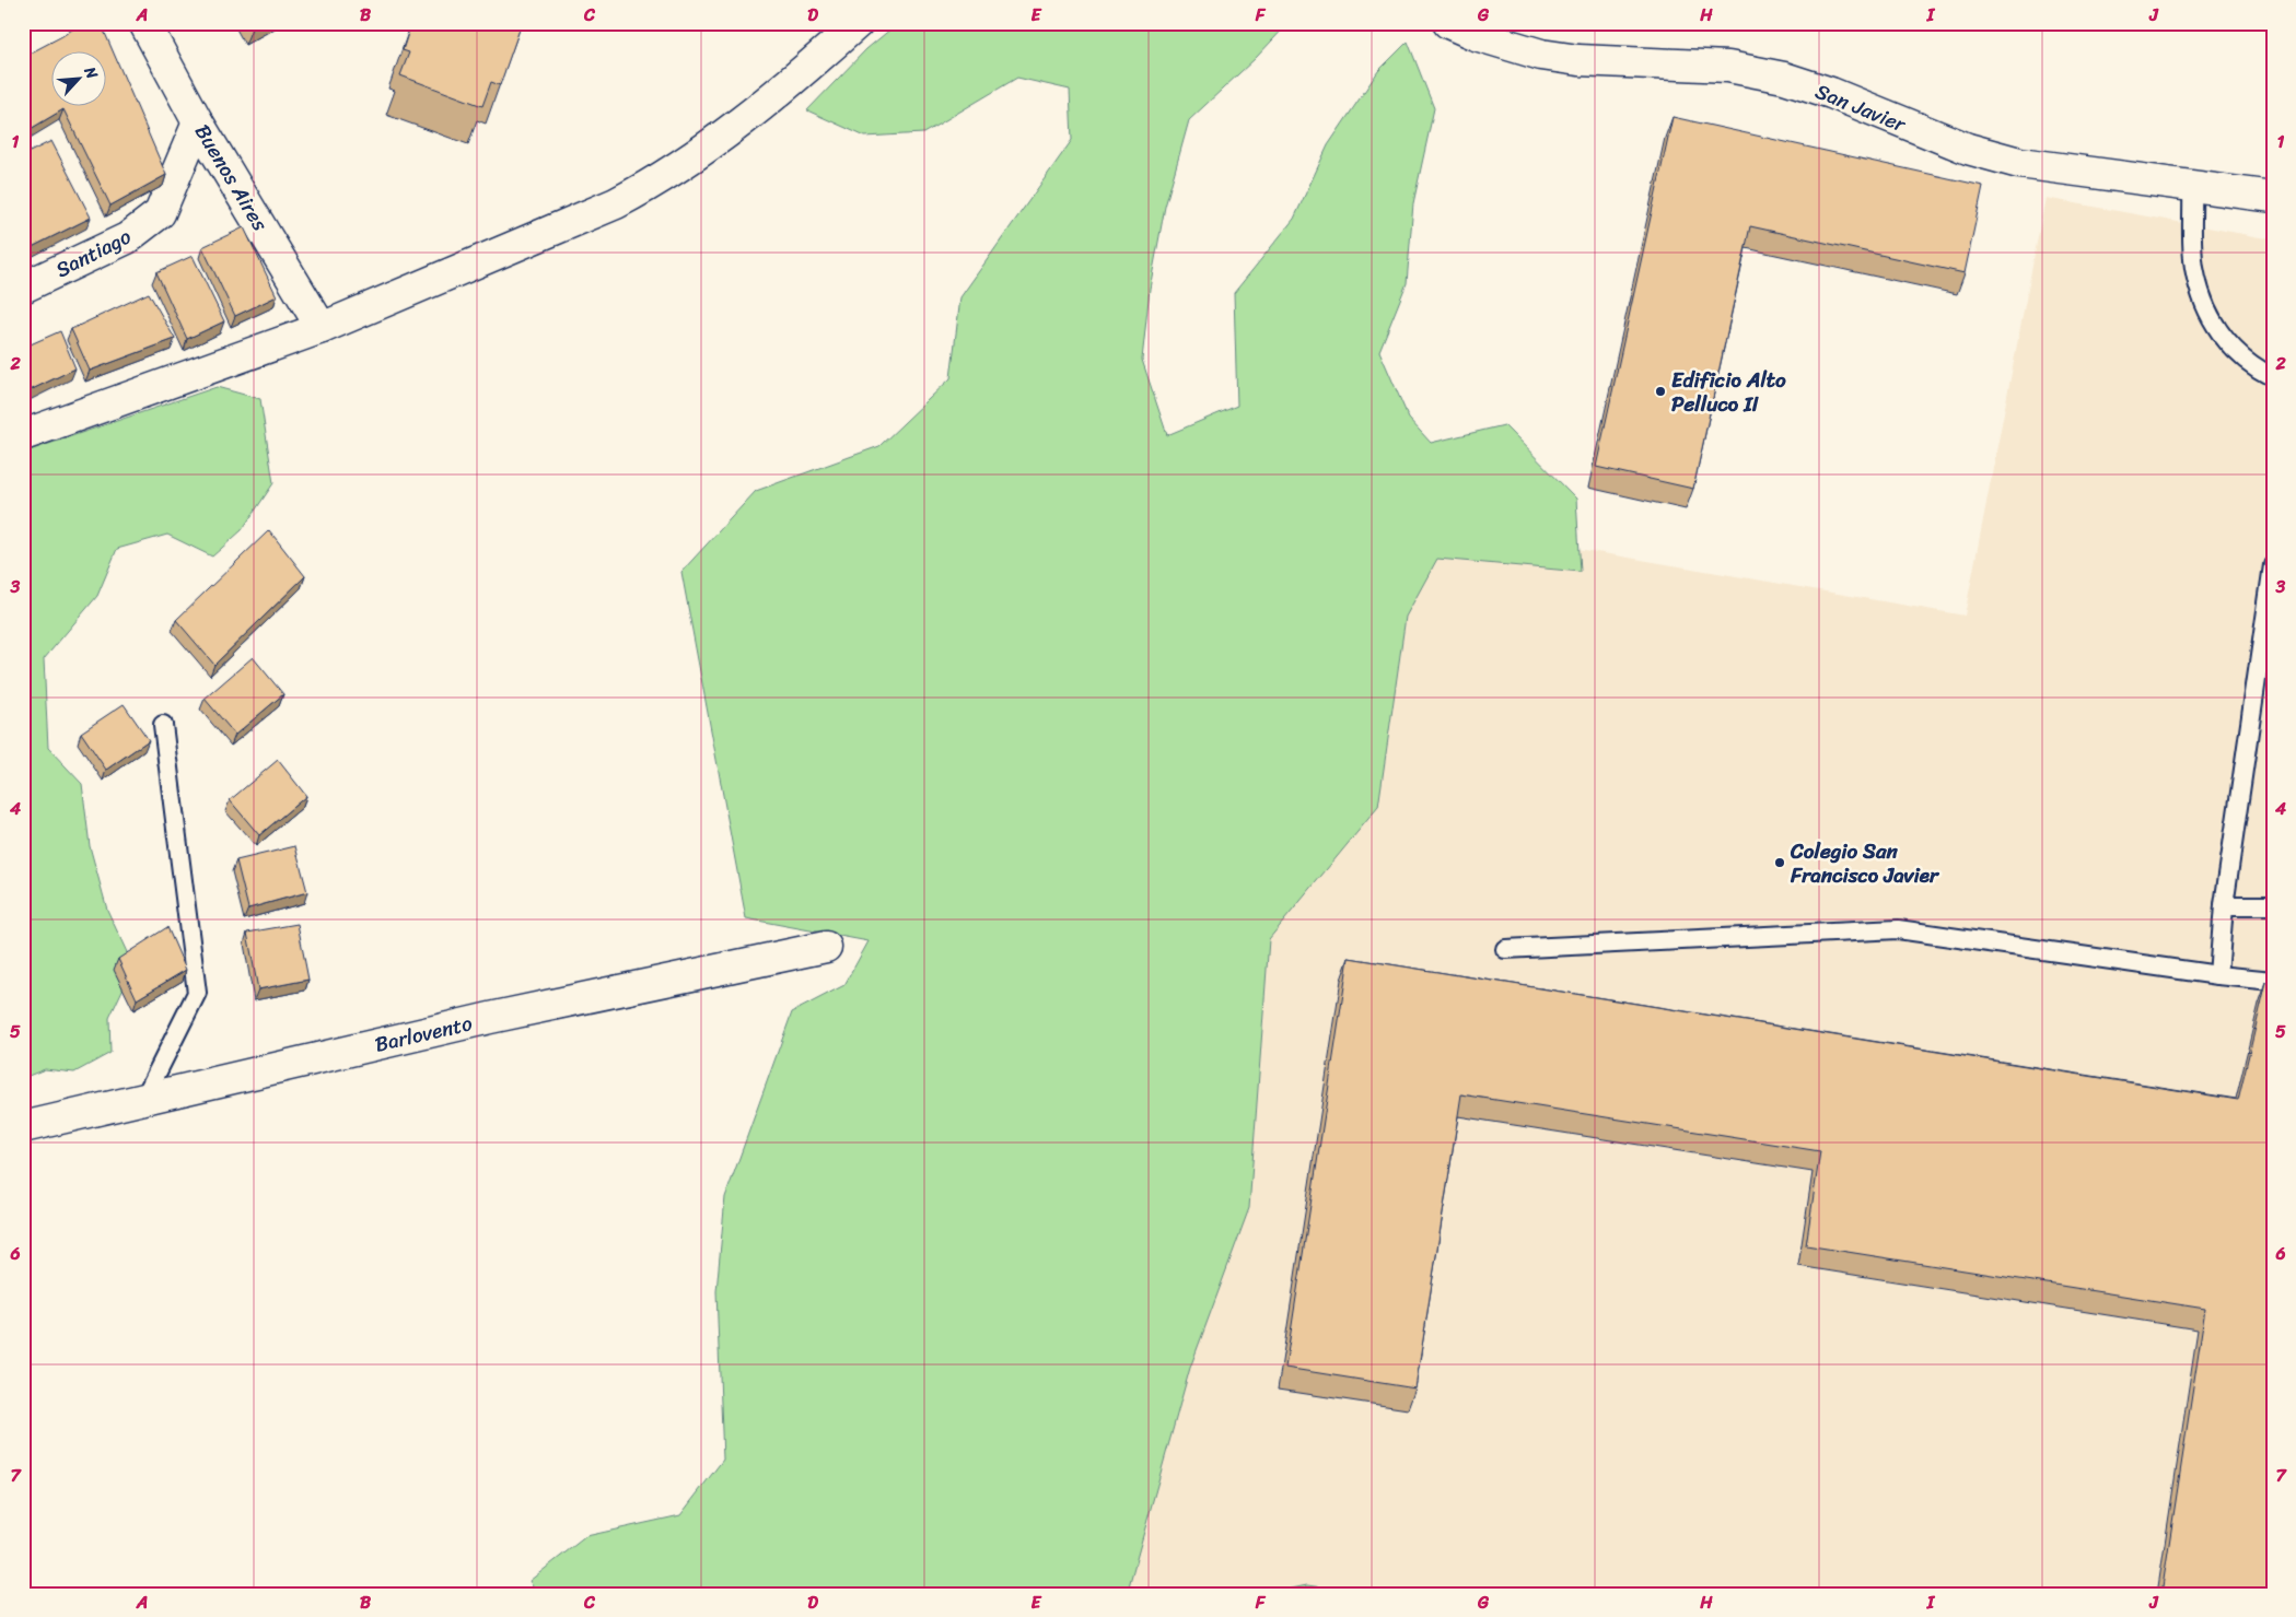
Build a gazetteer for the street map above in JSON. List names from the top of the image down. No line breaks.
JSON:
{"streets":{"street":["San Javier","Buenos Aires","Santiago","Barlovento"]},"crossings":[["Buenos Aires","Santiago"]],"places":["Edificio Alto Pelluco II","Colegio San Francisco Javier"],"north":"top right","grid":{"columns":["A","B","C","D","E","F","G","H","I","J"],"rows":["1","2","3","4","5","6","7"]}}
